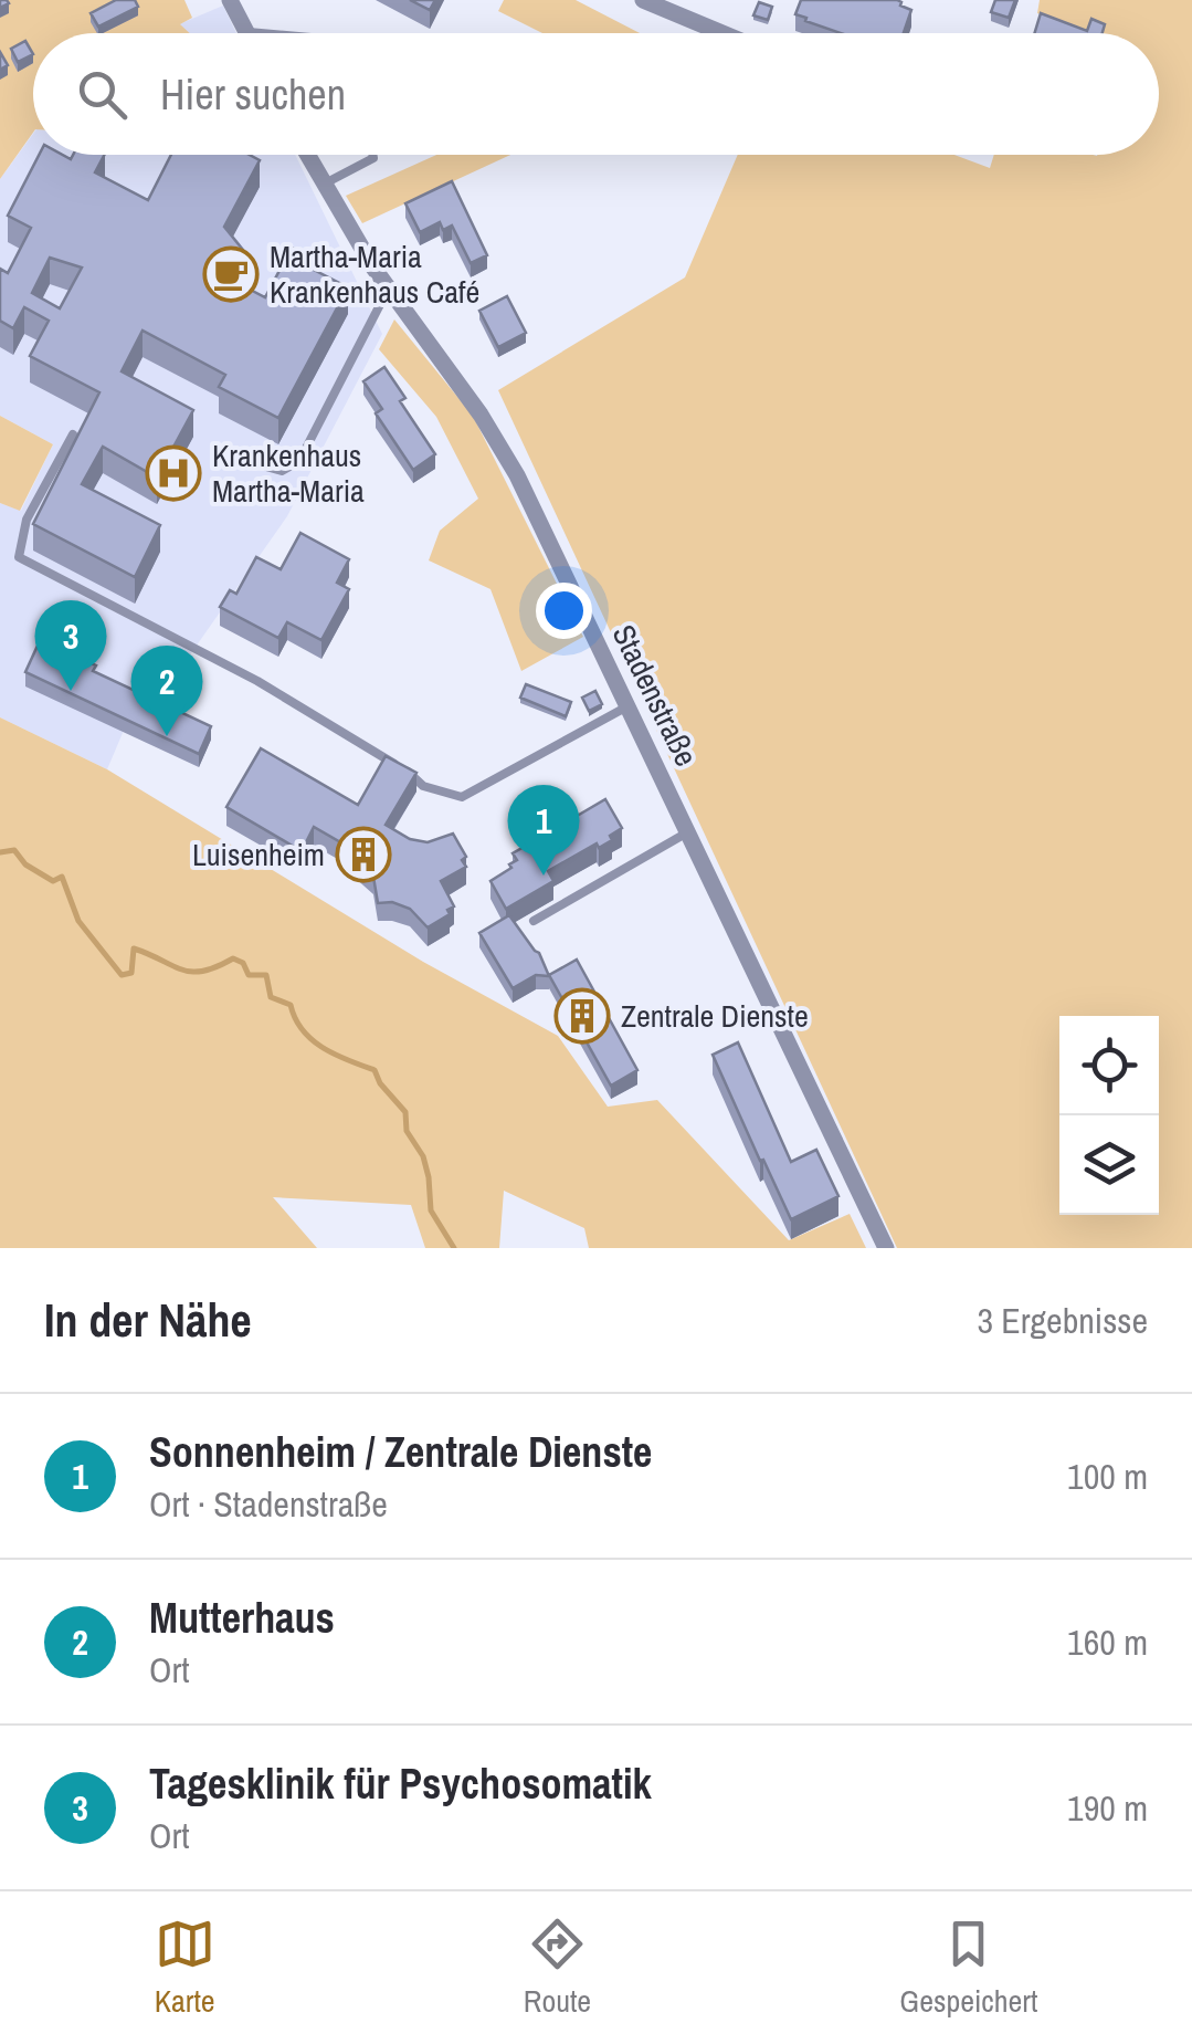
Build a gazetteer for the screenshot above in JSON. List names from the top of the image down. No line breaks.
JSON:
{"streets":{"street":["Stadenstraße"]},"places":{"cafe":["Martha-Maria Krankenhaus Café"],"hospital":["Krankenhaus Martha-Maria"],"building":["Luisenheim","Zentrale Dienste"]},"page":{"search":"Hier suchen","pins":["3","2","1"],"heading":["In der Nähe","3 Ergebnisse"],"list":[{"mark":"1","name":"Sonnenheim / Zentrale Dienste","note":"Ort · Stadenstraße","value":"100 m"},{"mark":"2","name":"Mutterhaus","note":"Ort","value":"160 m"},{"mark":"3","name":"Tagesklinik für Psychosomatik","note":"Ort","value":"190 m"}],"nav":["Karte","Route","Gespeichert"]}}
